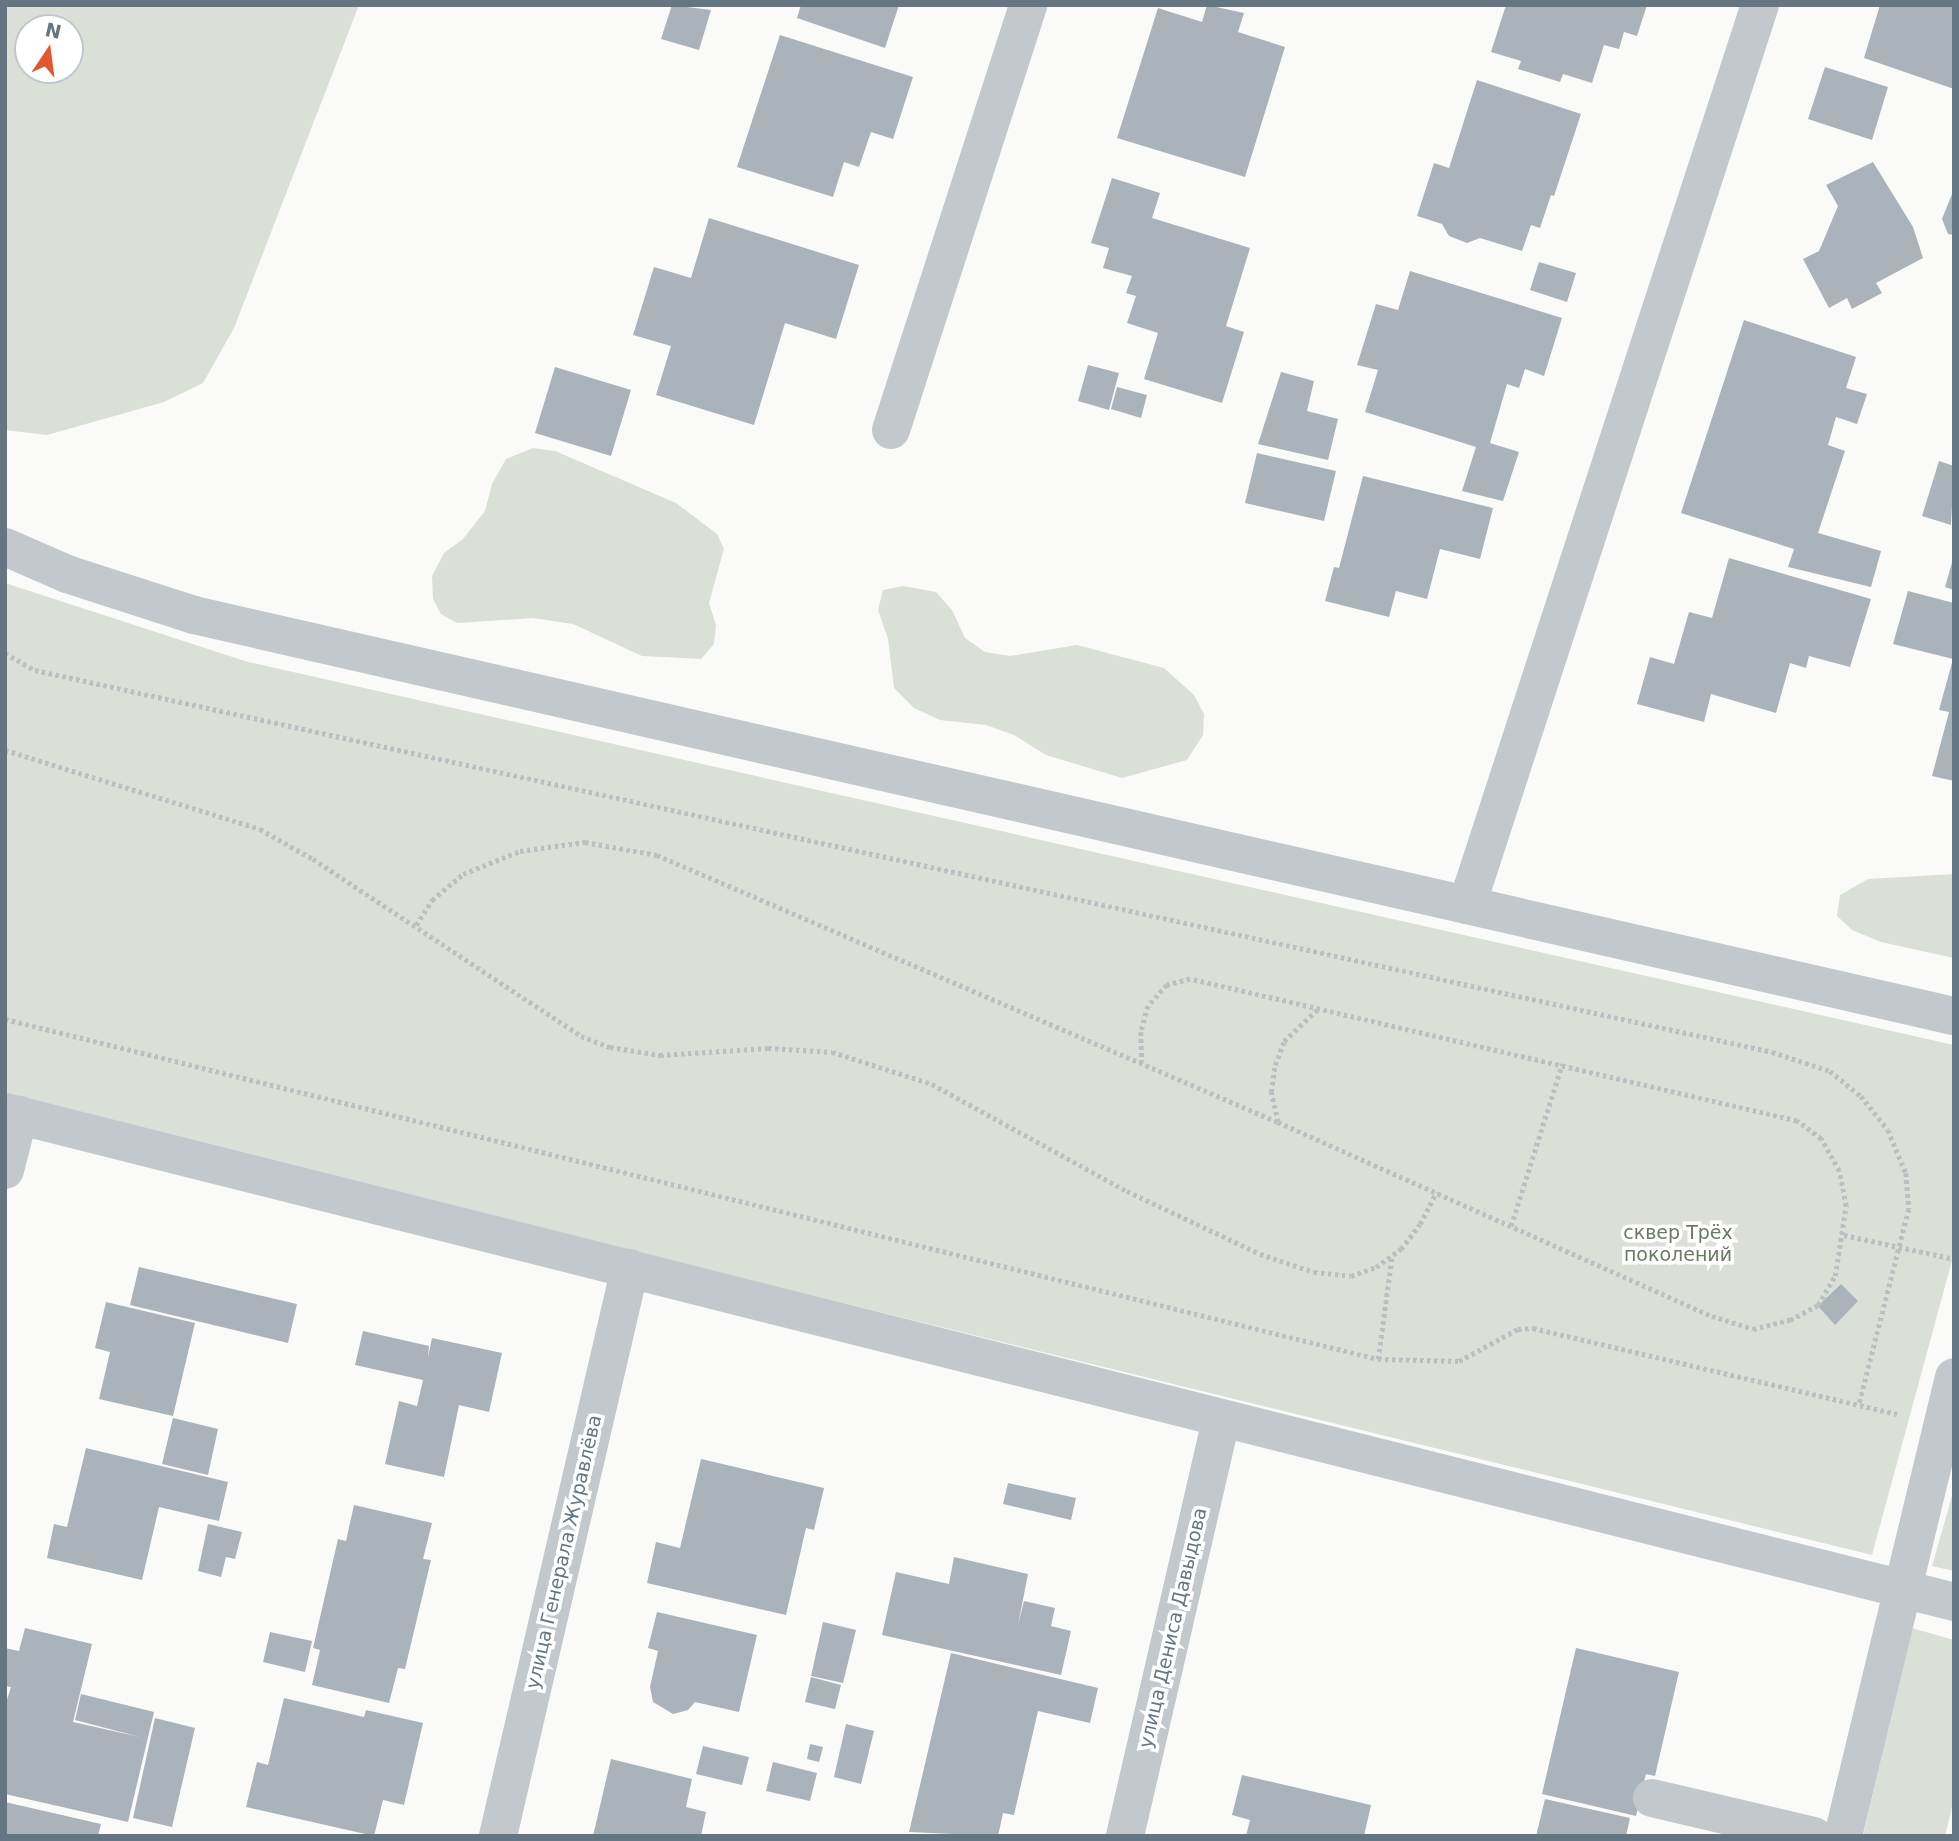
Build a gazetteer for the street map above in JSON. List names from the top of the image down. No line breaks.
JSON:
{"streets":{"street":["улица Генерала Журавлёва","улица Дениса Давыдова"]},"parks":["сквер Трёх поколений"],"north":"top"}
